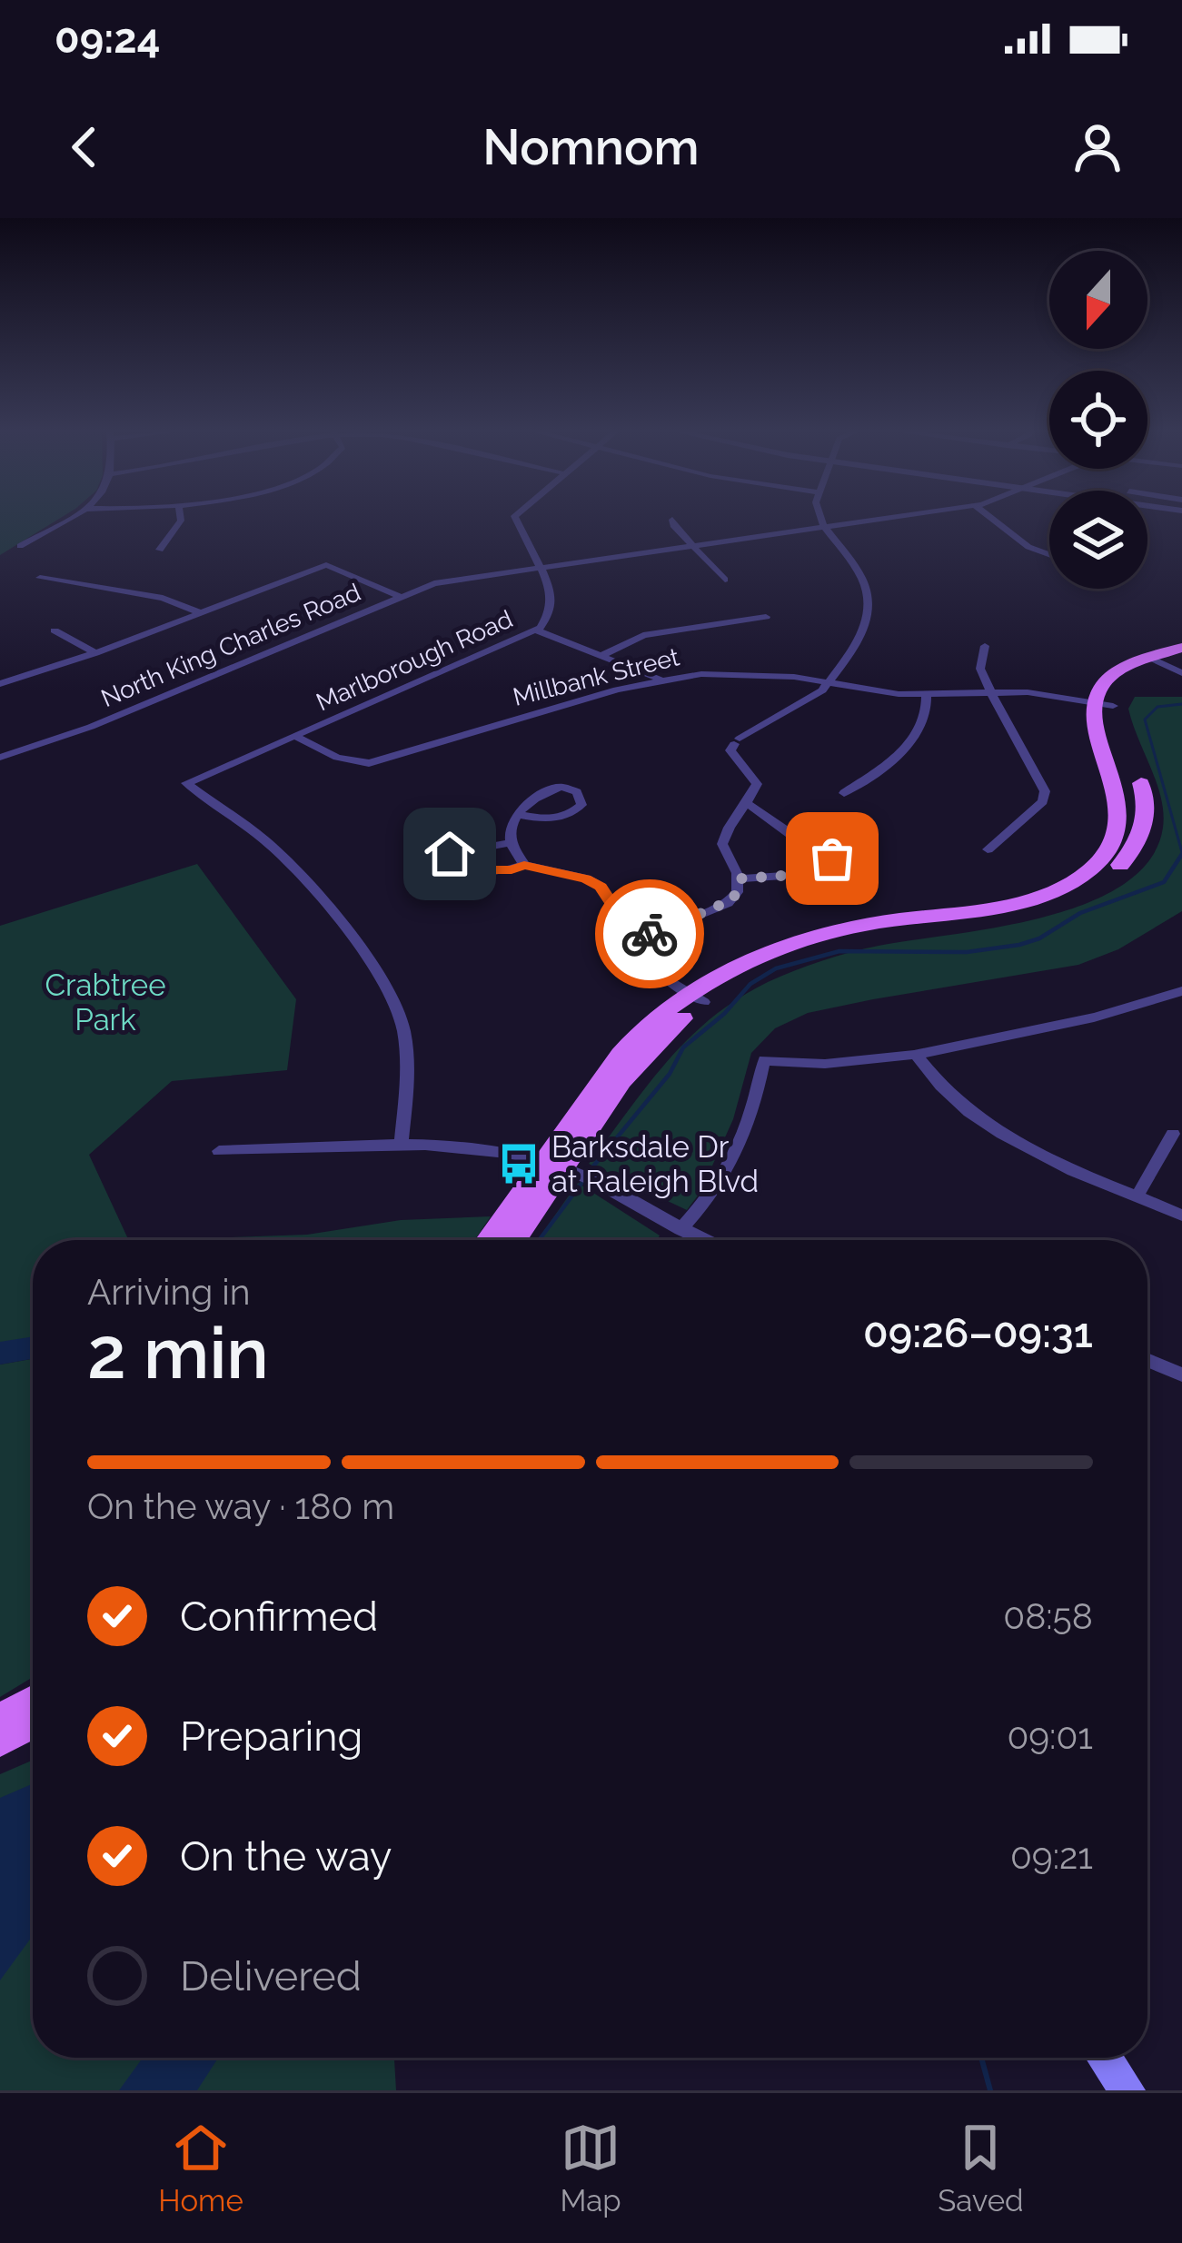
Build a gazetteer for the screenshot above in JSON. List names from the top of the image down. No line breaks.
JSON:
{"streets":{"street":["North King Charles Road","Marlborough Road","Millbank Street"]},"crossings":[["North King Charles Road","Marlborough Road"],["Marlborough Road","Millbank Street"]],"parks":["Crabtree Park"],"places":{"bus stop":["Barksdale Dr at Raleigh Blvd"]},"north":"bottom","page":{"status":"09:24","header":"Nomnom","heading":["2 min","Arriving in","09:26–09:31"],"bar":"On the way · 180 m","list":[["Confirmed","08:58"],["Preparing","09:01"],["On the way","09:21"],"Delivered"],"tabs":["Home","Map","Saved"]}}
